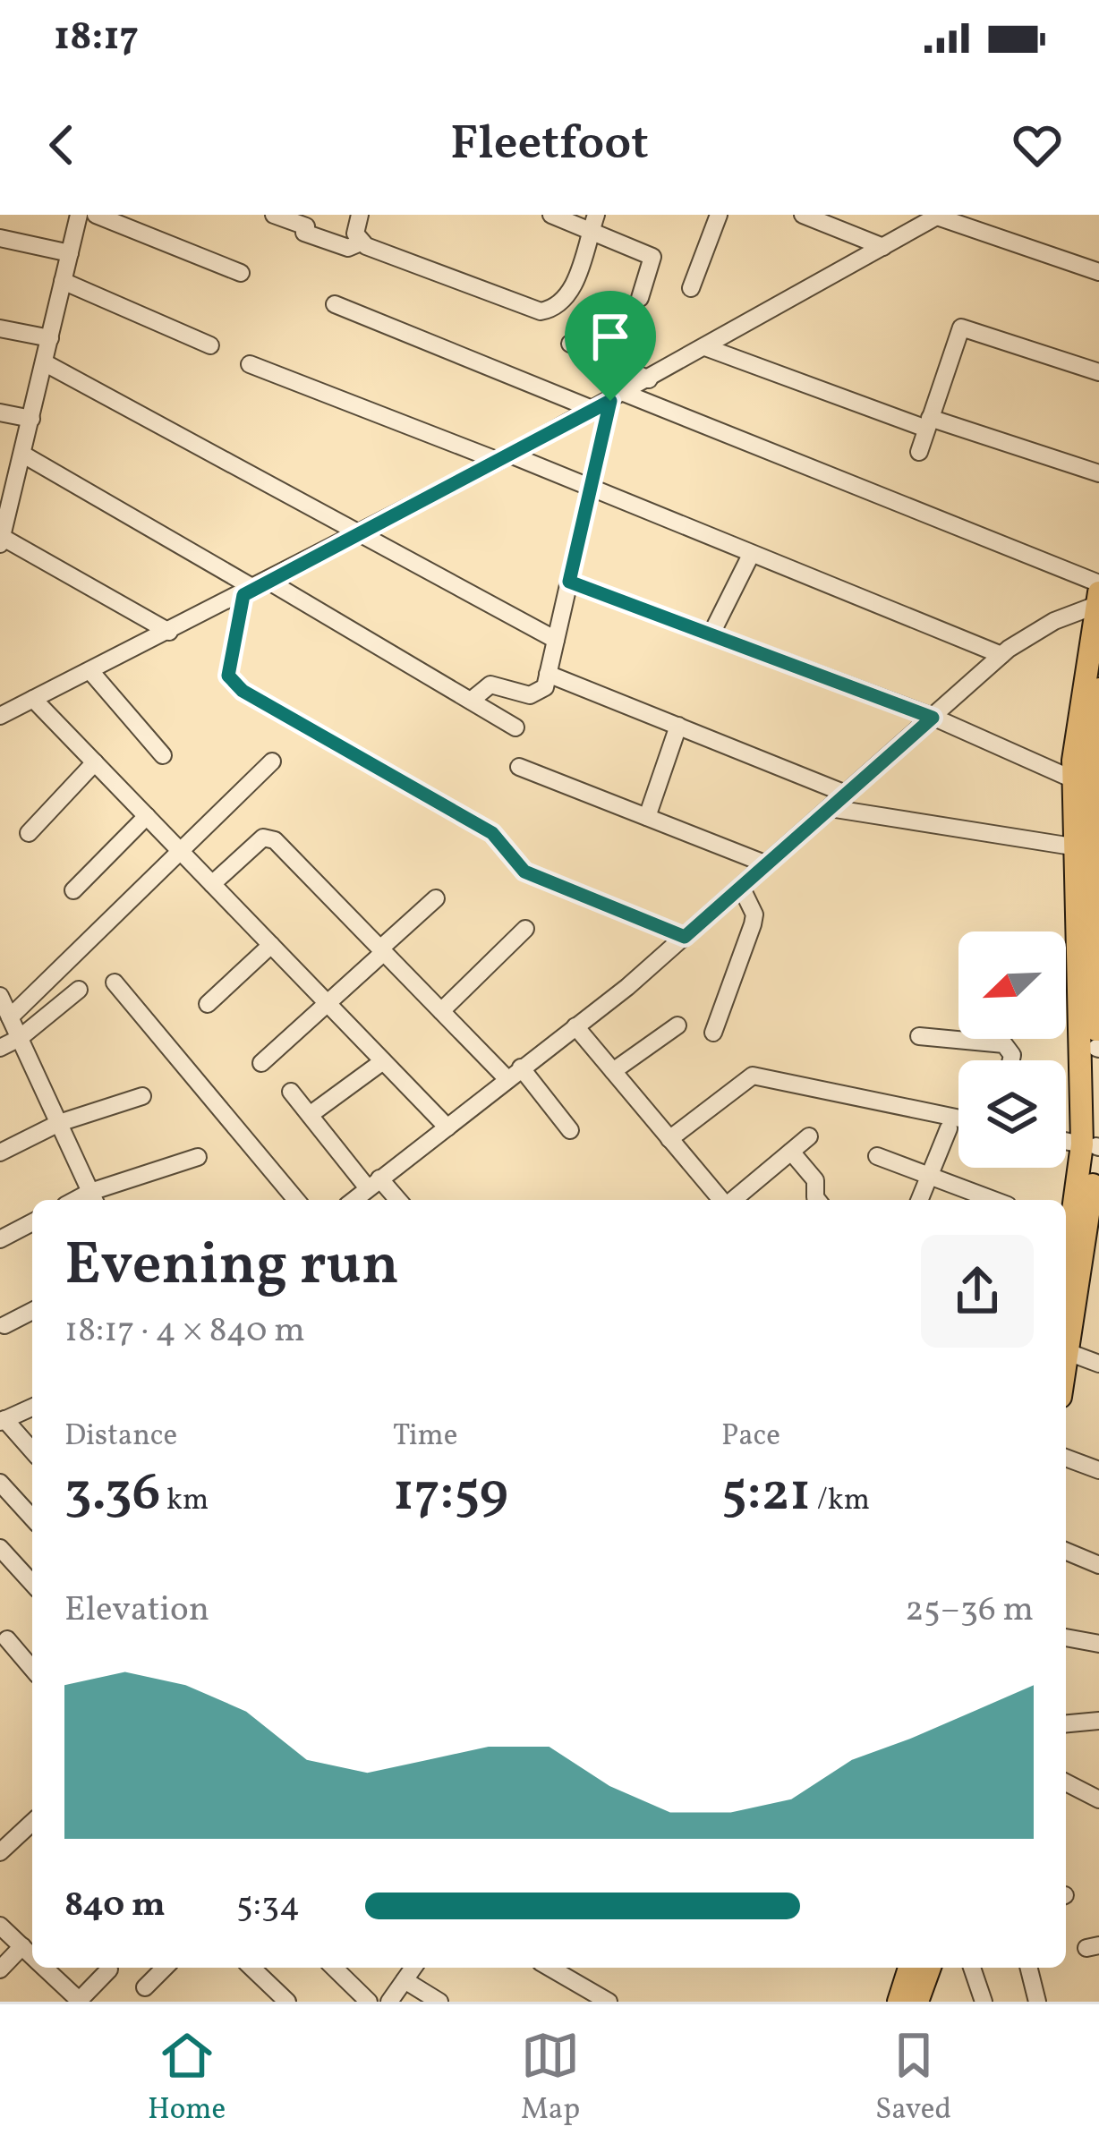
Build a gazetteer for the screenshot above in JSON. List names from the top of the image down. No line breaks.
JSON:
{"north":"bottom left","page":{"status":"18:17","header":"Fleetfoot","heading":["Evening run","18:17 · 4 × 840 m"],"stats":[["Distance","3.36 km"],["Time","17:59"],["Pace","5:21 /km"]],"chart":["Elevation","25–36 m"],"list":[{"name":"840 m","note":"5:34"}],"tabs":["Home","Map","Saved"]}}
